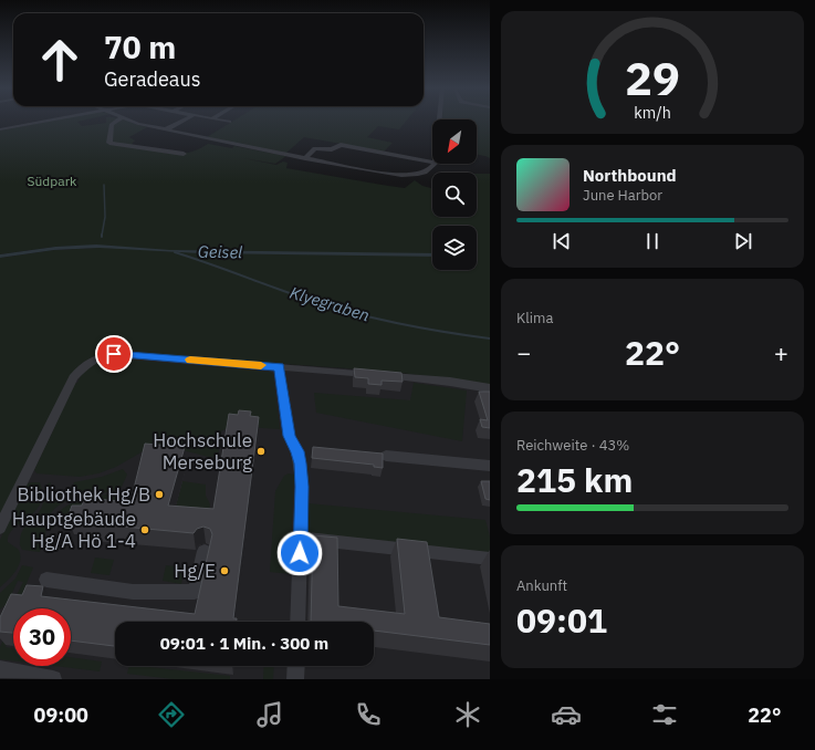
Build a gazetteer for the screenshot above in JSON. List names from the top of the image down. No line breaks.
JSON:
{"water":["Geisel","Klyegraben"],"parks":["Südpark"],"places":["Hochschule Merseburg","Bibliothek Hg/B","Hauptgebäude Hg/A Hö 1-4","Hg/E"],"north":"bottom left","page":{"turn":["70 m","Geradeaus"],"song":["Northbound","June Harbor"],"tile":["Klima",["Reichweite · 43%","215 km"],["Ankunft","09:01"]],"heat":["−","22°","+"],"limit":"30","trip":"09:01 · 1 Min. · 300 m","tabs":["09:00","22°"],"gauge":["29","km/h"]}}
